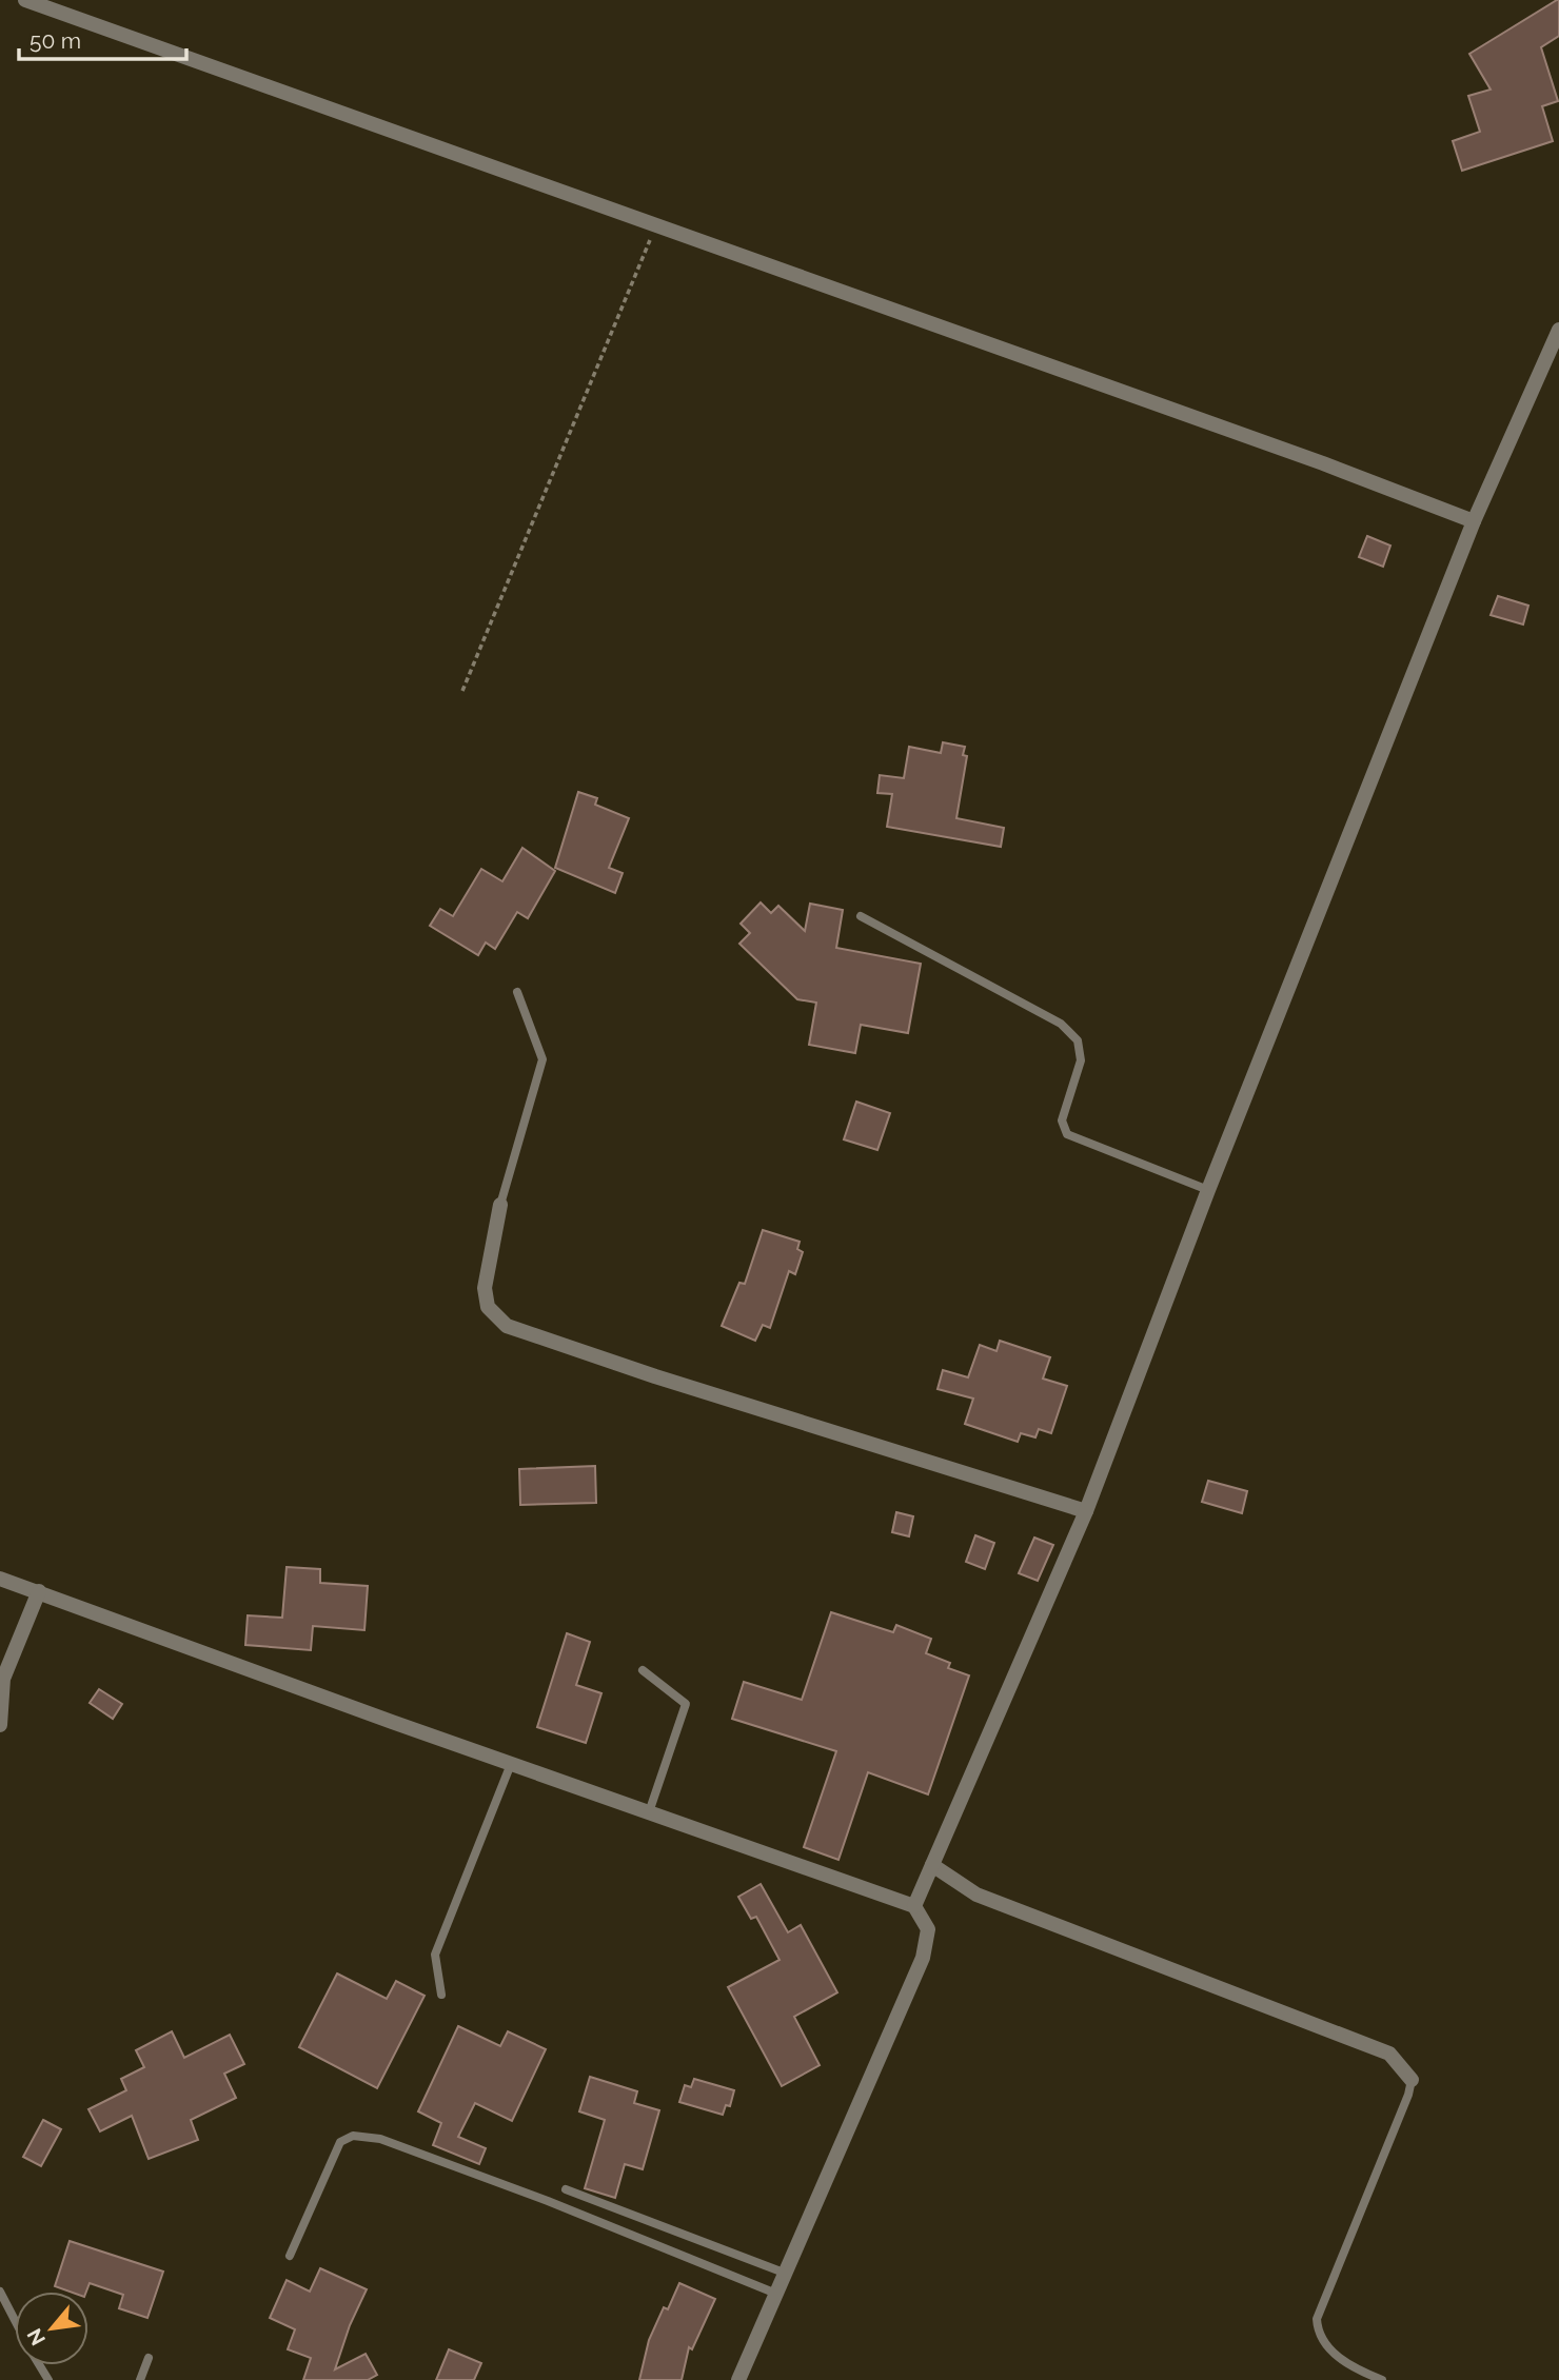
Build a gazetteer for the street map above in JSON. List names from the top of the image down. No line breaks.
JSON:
{"scale_bar":"50 m","north":"bottom left"}
